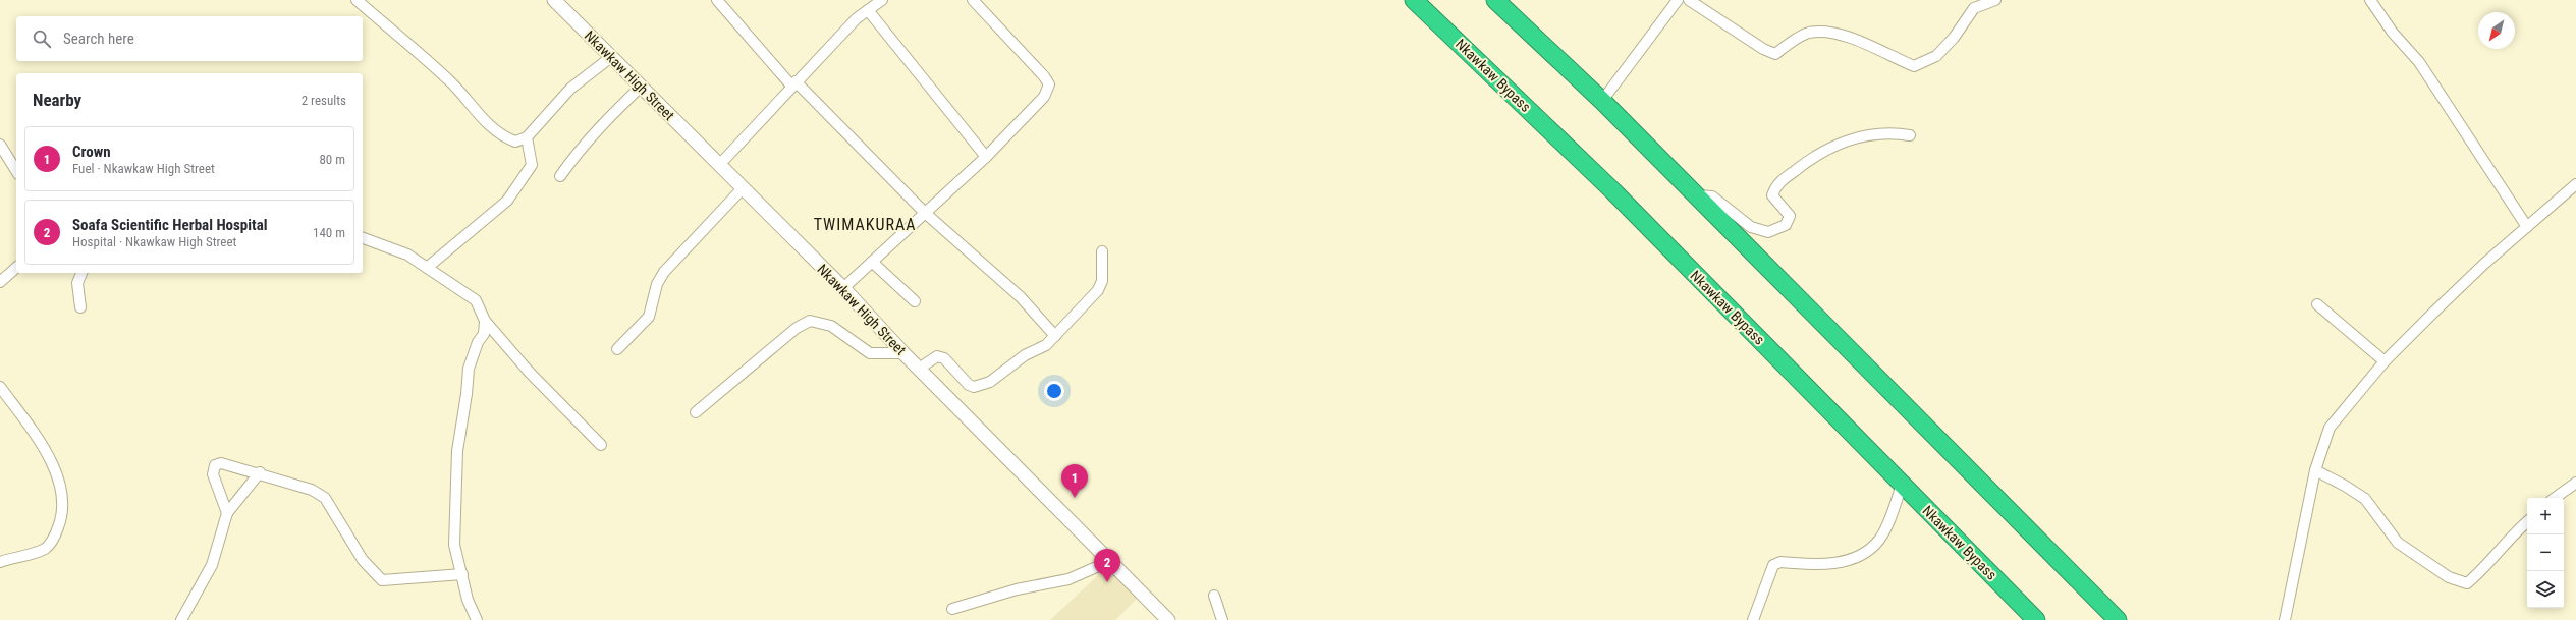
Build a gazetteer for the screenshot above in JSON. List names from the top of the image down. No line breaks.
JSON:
{"streets":{"highway":["Nkawkaw Bypass"],"main road":["Nkawkaw High Street"]},"districts":["TWIMAKURAA"],"north":"bottom left","page":{"search":"Search here","heading":["Nearby","2 results"],"list":[{"mark":"1","name":"Crown","note":"Fuel · Nkawkaw High Street","value":"80 m"},{"mark":"2","name":"Soafa Scientific Herbal Hospital","note":"Hospital · Nkawkaw High Street","value":"140 m"}],"pins":["1","2"],"map_buttons":["+","−"]}}
